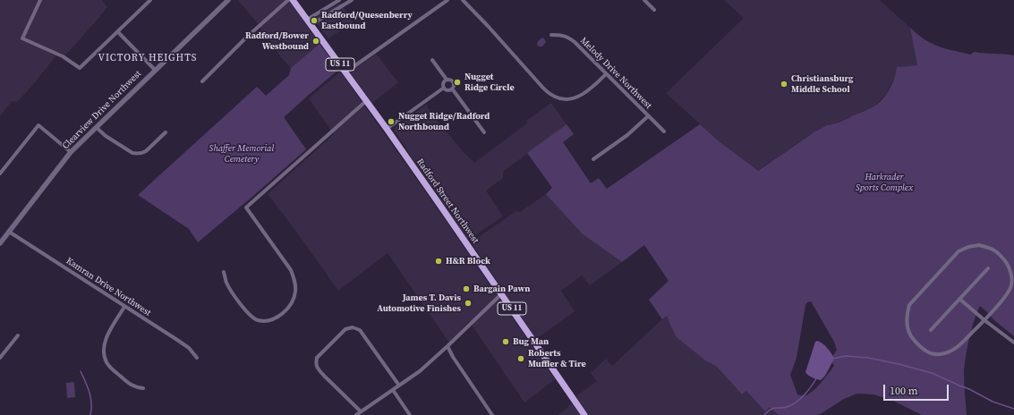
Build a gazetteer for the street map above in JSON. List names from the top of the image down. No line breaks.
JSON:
{"streets":{"main road":["US 11","Radford Street Northwest"],"street":["Melody Drive Northwest","Clearview Drive Northwest","Kamran Drive Northwest"]},"crossings":[["Clearview Drive Northwest","Kamran Drive Northwest"]],"districts":["VICTORY HEIGHTS"],"parks":["Shaffer Memorial Cemetery","Harkrader Sports Complex"],"places":["Radford/Quesenberry Eastbound","Radford/Bower Westbound","Nugget Ridge Circle","Christiansburg Middle School","Nugget Ridge/Radford Northbound","H&R Block","Bargain Pawn","James T. Davis Automotive Finishes","Bug Man","Roberts Muffler & Tire"],"scale_bar":"100 m"}
